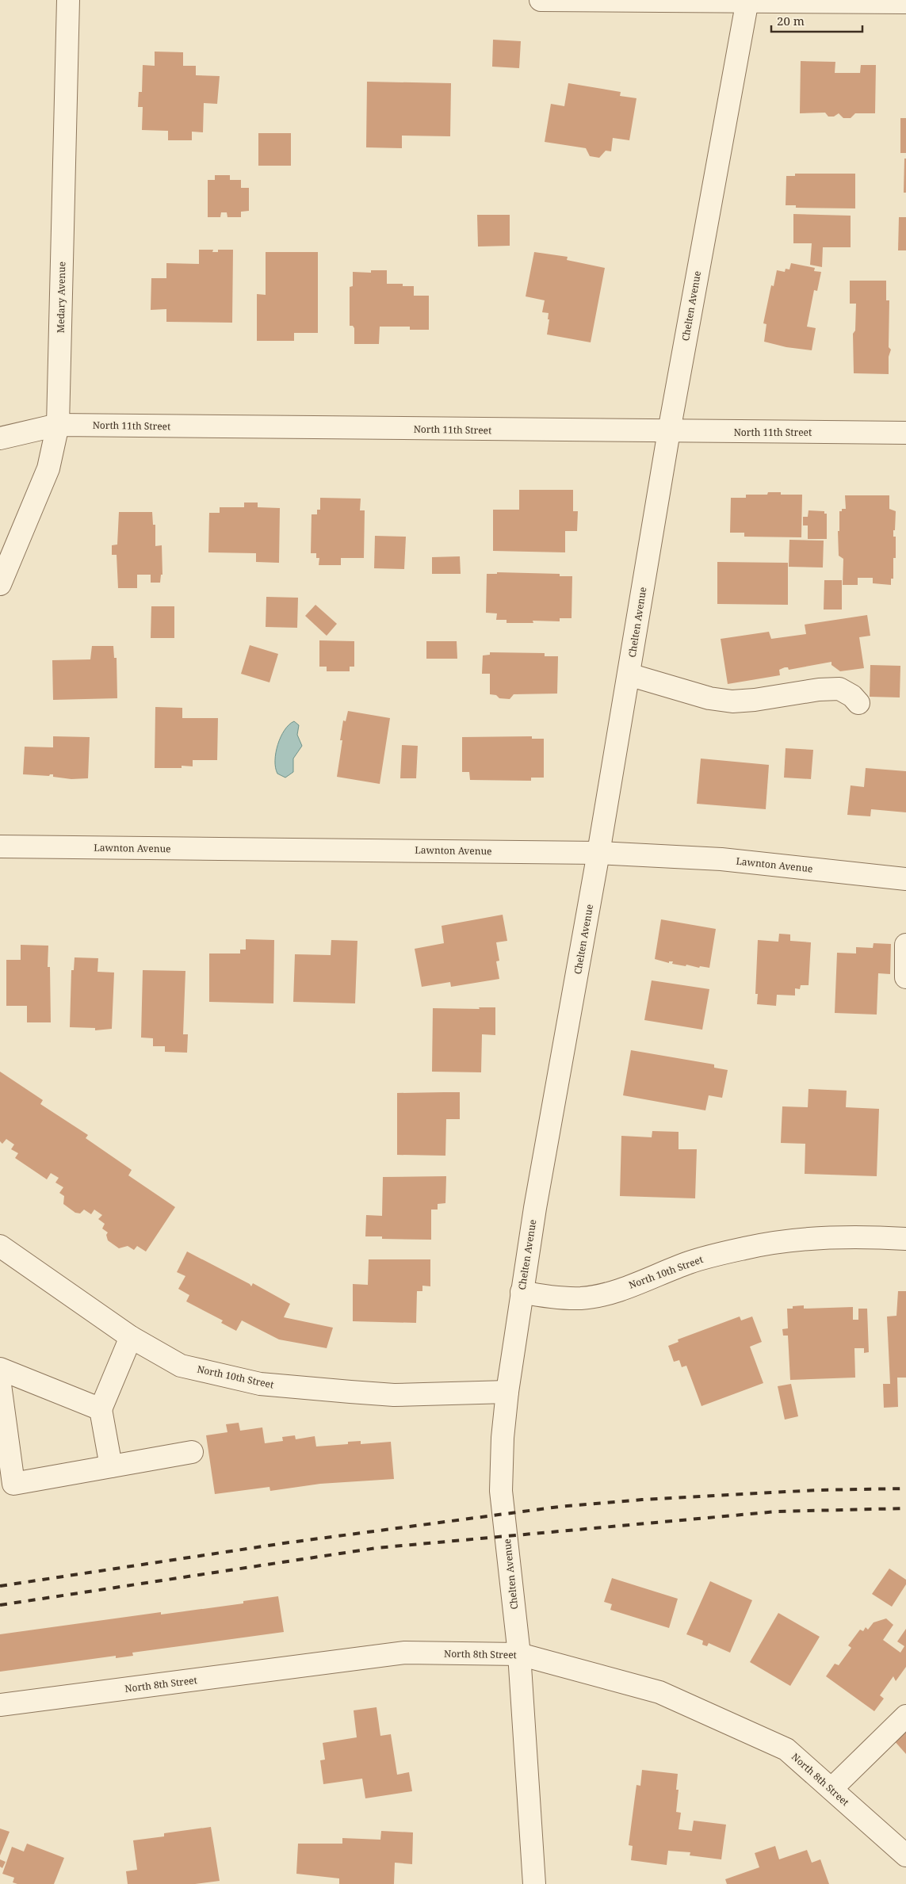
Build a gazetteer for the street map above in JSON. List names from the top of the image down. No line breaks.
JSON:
{"streets":{"street":["Medary Avenue","Chelten Avenue","North 11th Street","Lawnton Avenue","North 10th Street","North 8th Street"]},"crossings":[["Medary Avenue","North 11th Street"],["Chelten Avenue","North 11th Street"],["Chelten Avenue","Lawnton Avenue"],["Chelten Avenue","North 10th Street"],["Chelten Avenue","North 8th Street"]],"scale_bar":"20 m"}
